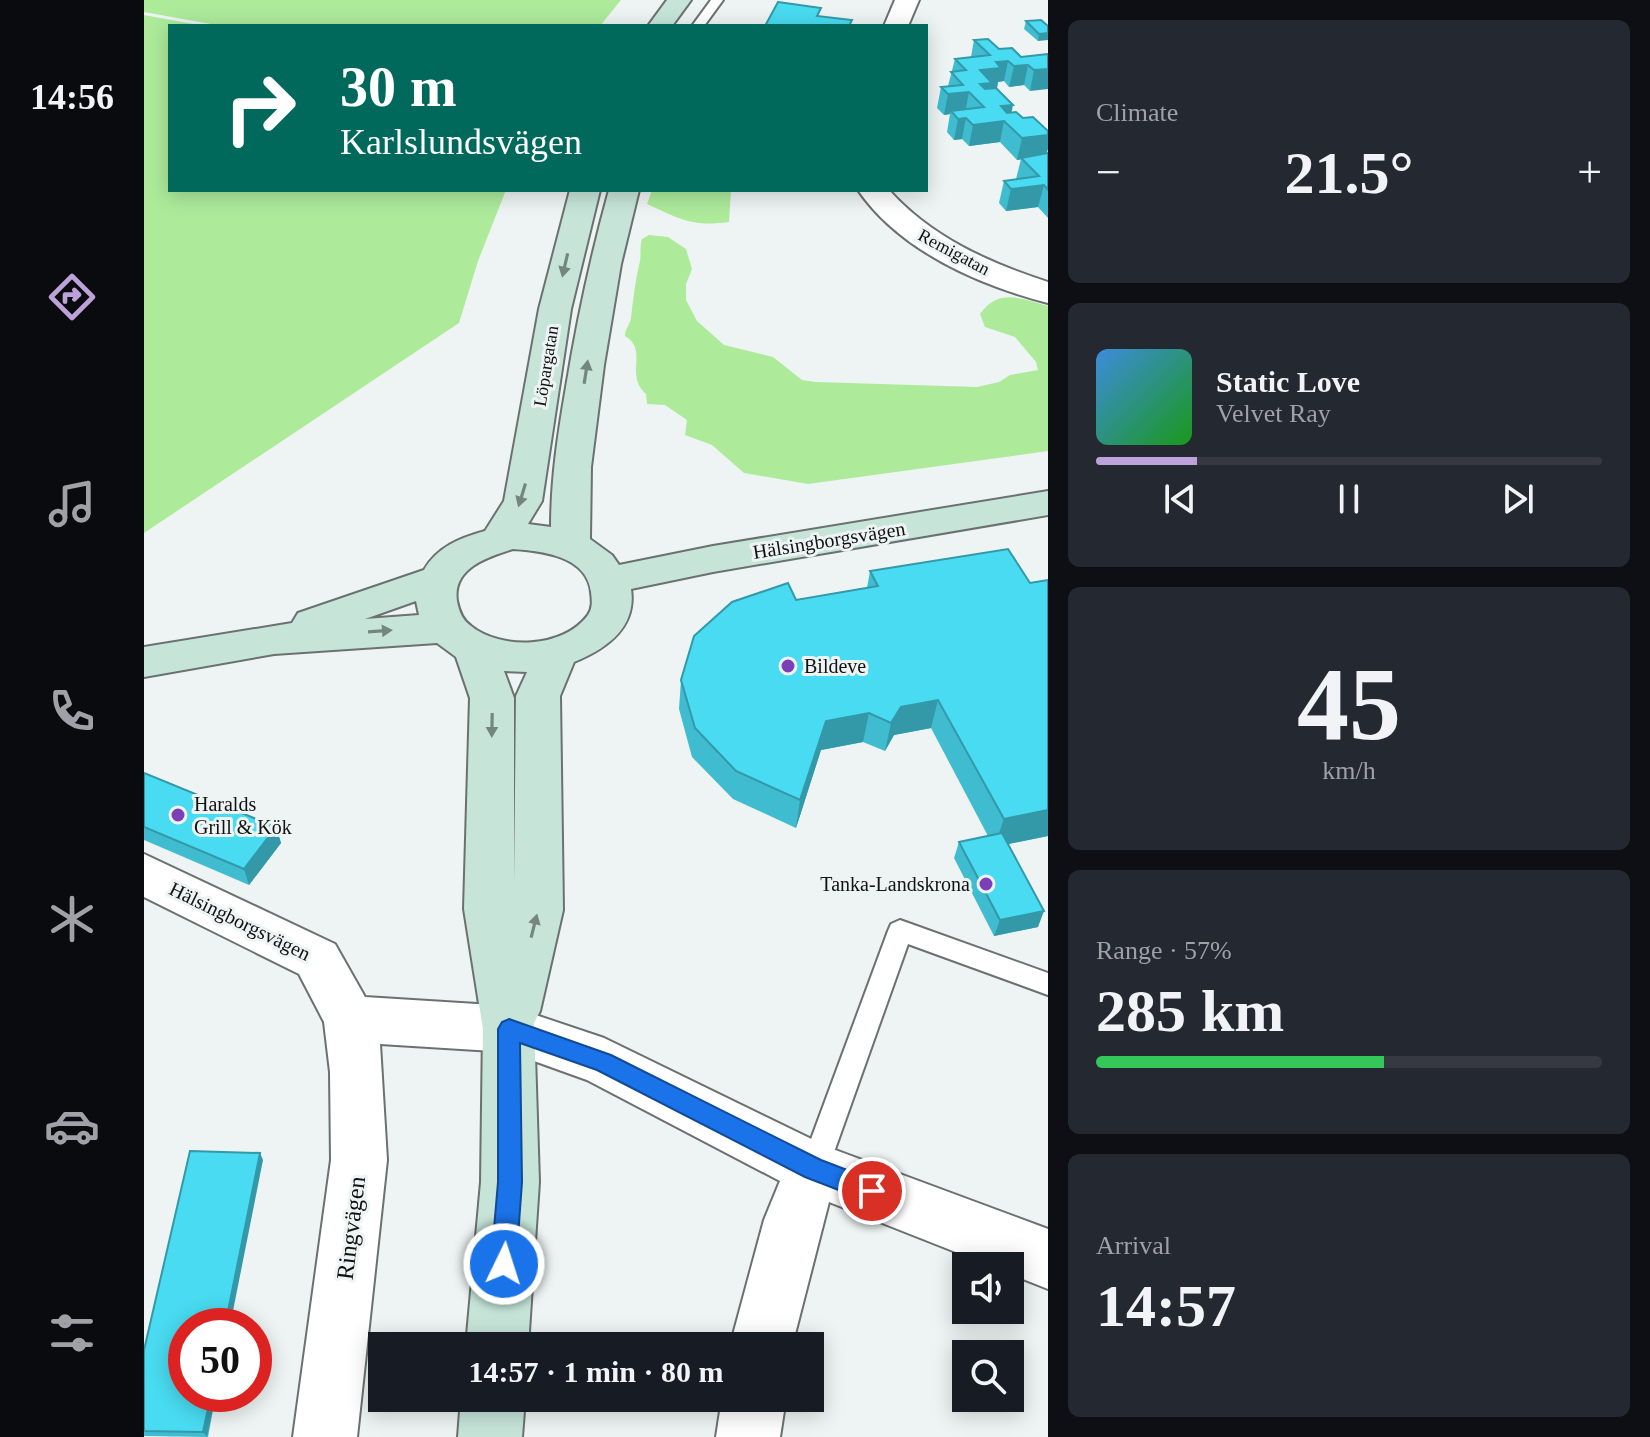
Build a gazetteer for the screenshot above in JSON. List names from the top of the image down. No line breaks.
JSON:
{"streets":{"street":["Remigatan","Löpargatan","Hälsingborgsvägen","Ringvägen"]},"crossings":[["Löpargatan","Hälsingborgsvägen"],["Hälsingborgsvägen","Ringvägen"]],"places":["Bildeve","Haralds Grill & Kök","Tanka-Landskrona"],"page":{"tabs":"14:56","tile":["Climate",["45","km/h"],["Range · 57%","285 km"],["Arrival","14:57"]],"turn":["30 m","Karlslundsvägen"],"heat":["−","21.5°","+"],"song":["Static Love","Velvet Ray"],"limit":"50","trip":"14:57 · 1 min · 80 m"}}
